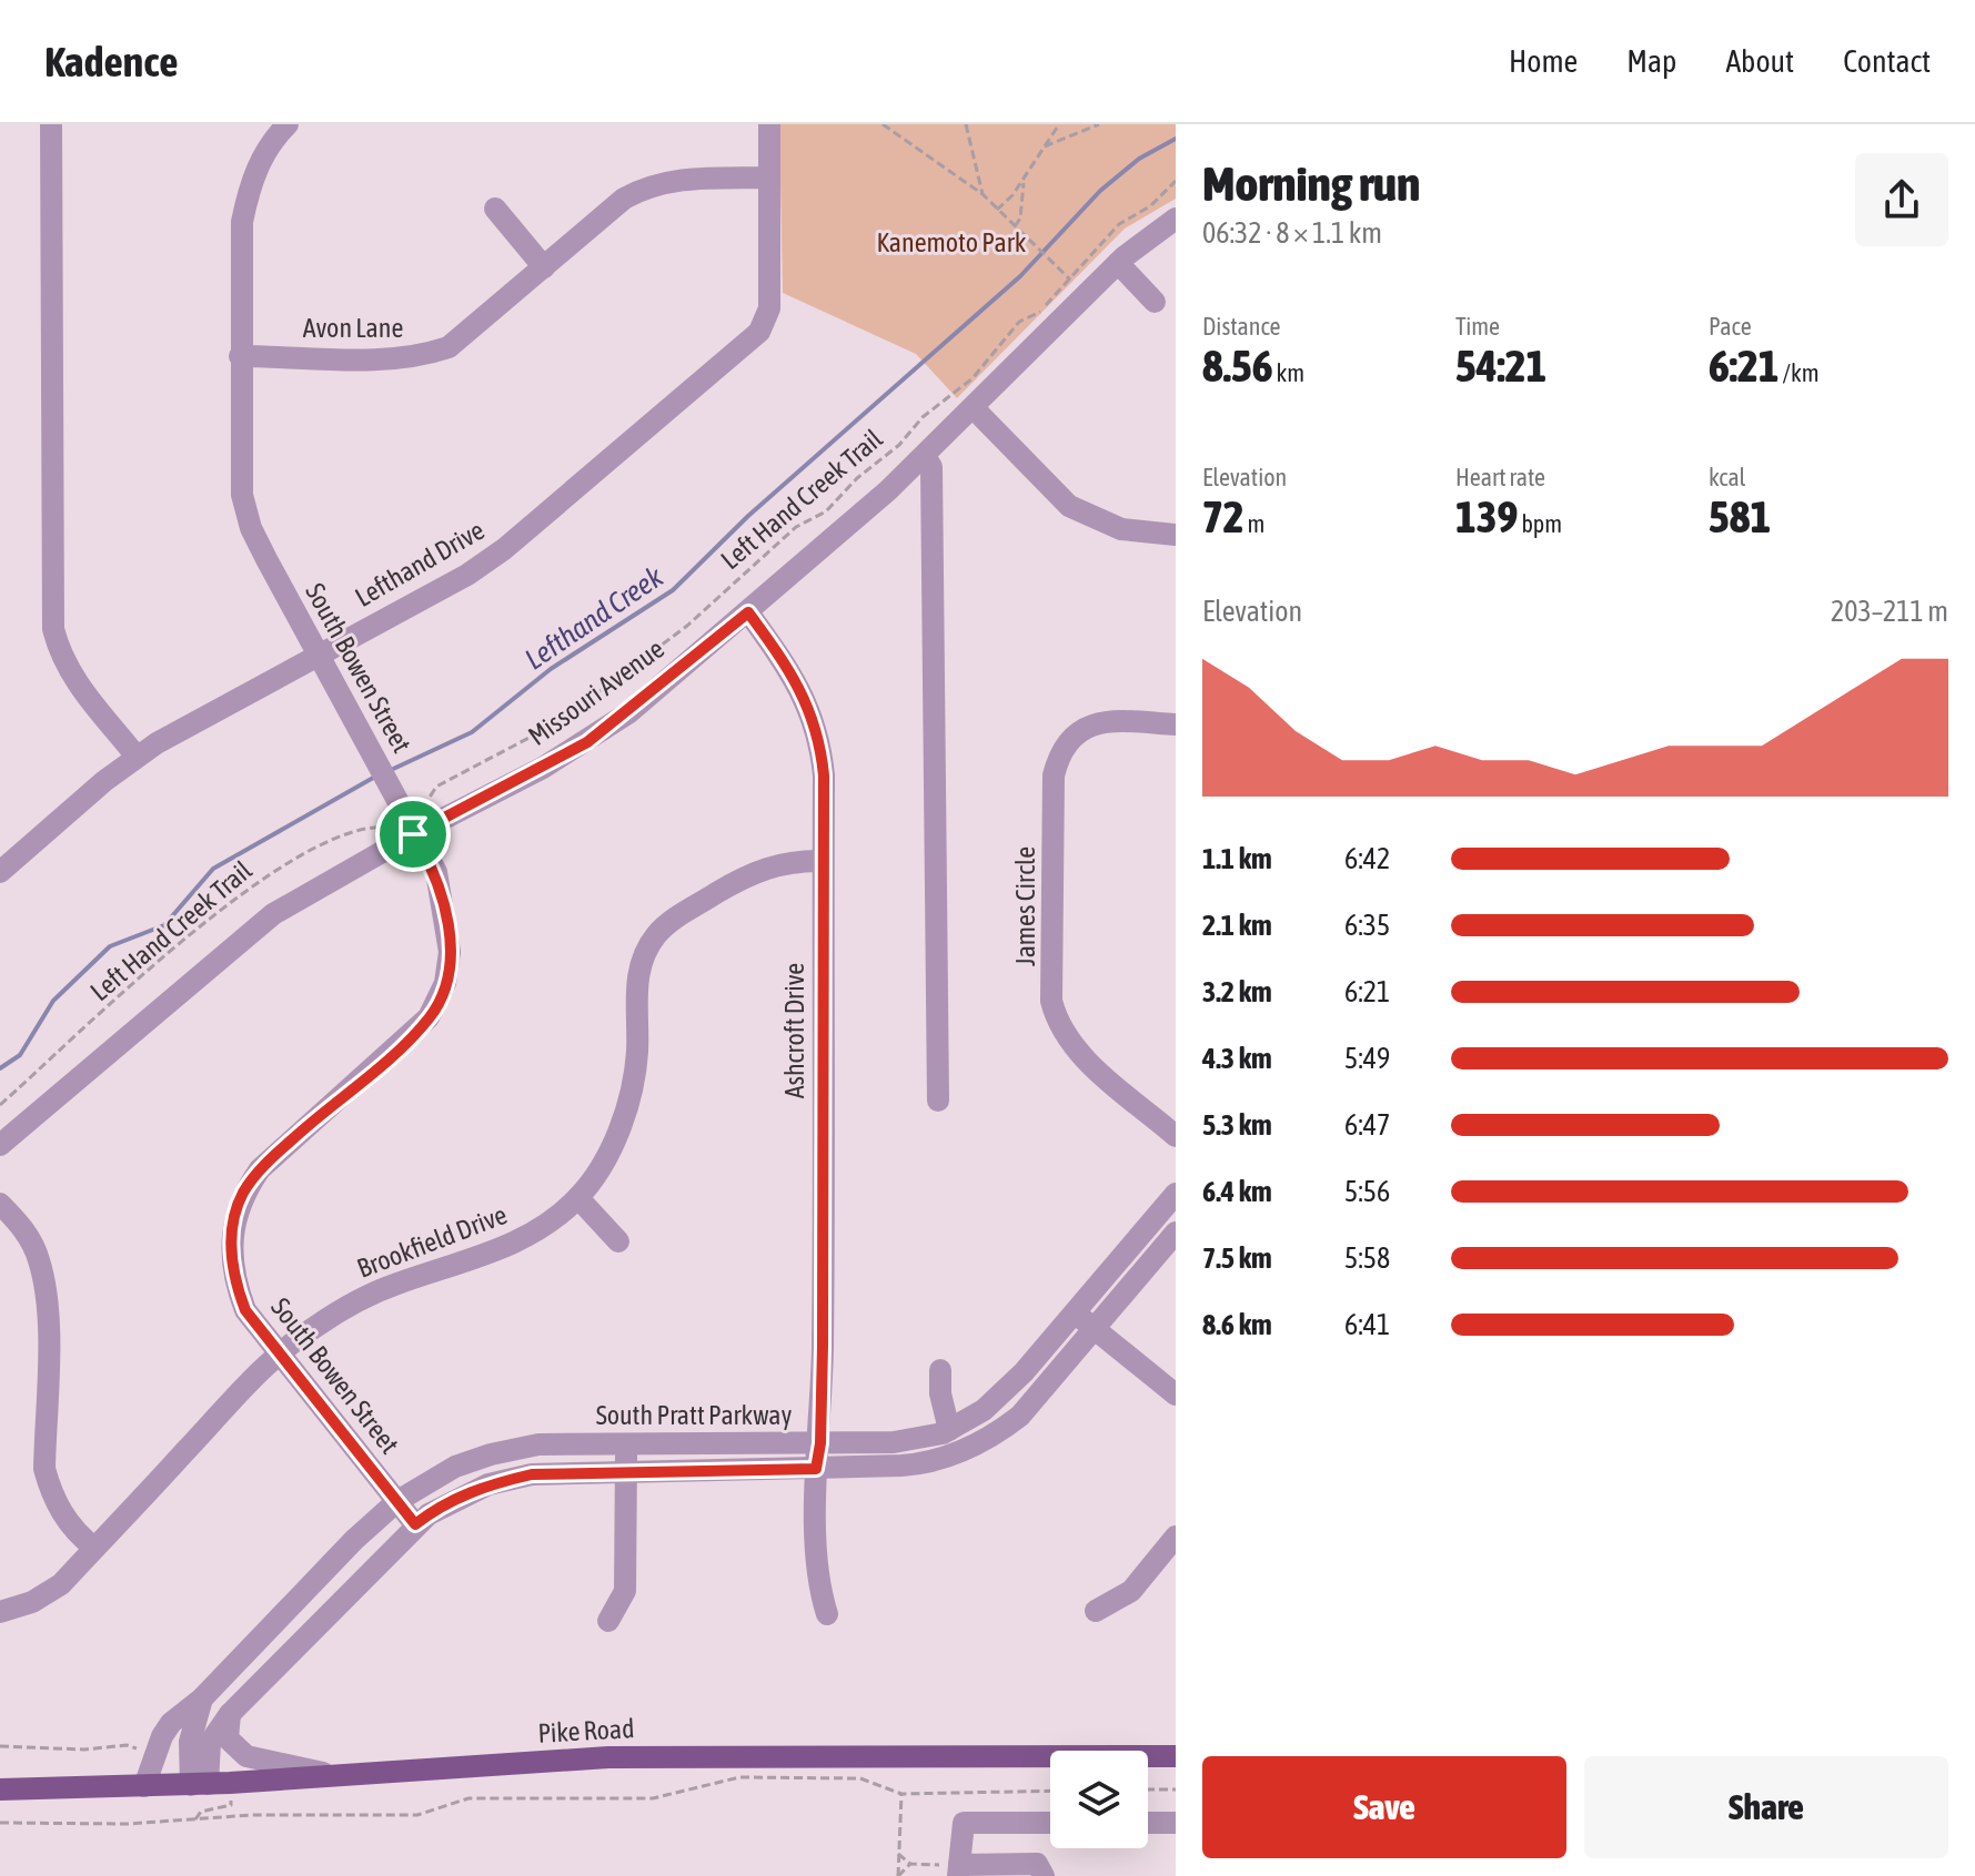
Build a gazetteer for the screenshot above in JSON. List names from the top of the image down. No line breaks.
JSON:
{"streets":{"main road":["Pike Road"],"street":["Avon Lane","Lefthand Drive","South Bowen Street","Missouri Avenue","James Circle","Ashcroft Drive","Brookfield Drive","South Pratt Parkway"],"path":["Left Hand Creek Trail"]},"crossings":[["Avon Lane","Lefthand Drive"],["Avon Lane","South Bowen Street"],["Lefthand Drive","South Bowen Street"],["South Bowen Street","Missouri Avenue"],["South Bowen Street","Brookfield Drive"],["South Bowen Street","South Pratt Parkway"],["Missouri Avenue","Ashcroft Drive"],["Ashcroft Drive","Brookfield Drive"],["Ashcroft Drive","South Pratt Parkway"],["South Pratt Parkway","Pike Road"]],"water":["Lefthand Creek"],"parks":["Kanemoto Park"],"page":{"header":"Kadence","nav":["Home","Map","About","Contact"],"heading":["Morning run","06:32 · 8 × 1.1 km"],"stats":[["Distance","8.56 km"],["Time","54:21"],["Pace","6:21 /km"],["Elevation","72 m"],["Heart rate","139 bpm"],["kcal","581"]],"chart":["Elevation","203–211 m"],"list":[{"name":"1.1 km","note":"6:42"},{"name":"2.1 km","note":"6:35"},{"name":"3.2 km","note":"6:21"},{"name":"4.3 km","note":"5:49"},{"name":"5.3 km","note":"6:47"},{"name":"6.4 km","note":"5:56"},{"name":"7.5 km","note":"5:58"},{"name":"8.6 km","note":"6:41"}],"buttons":["Save","Share"]}}
